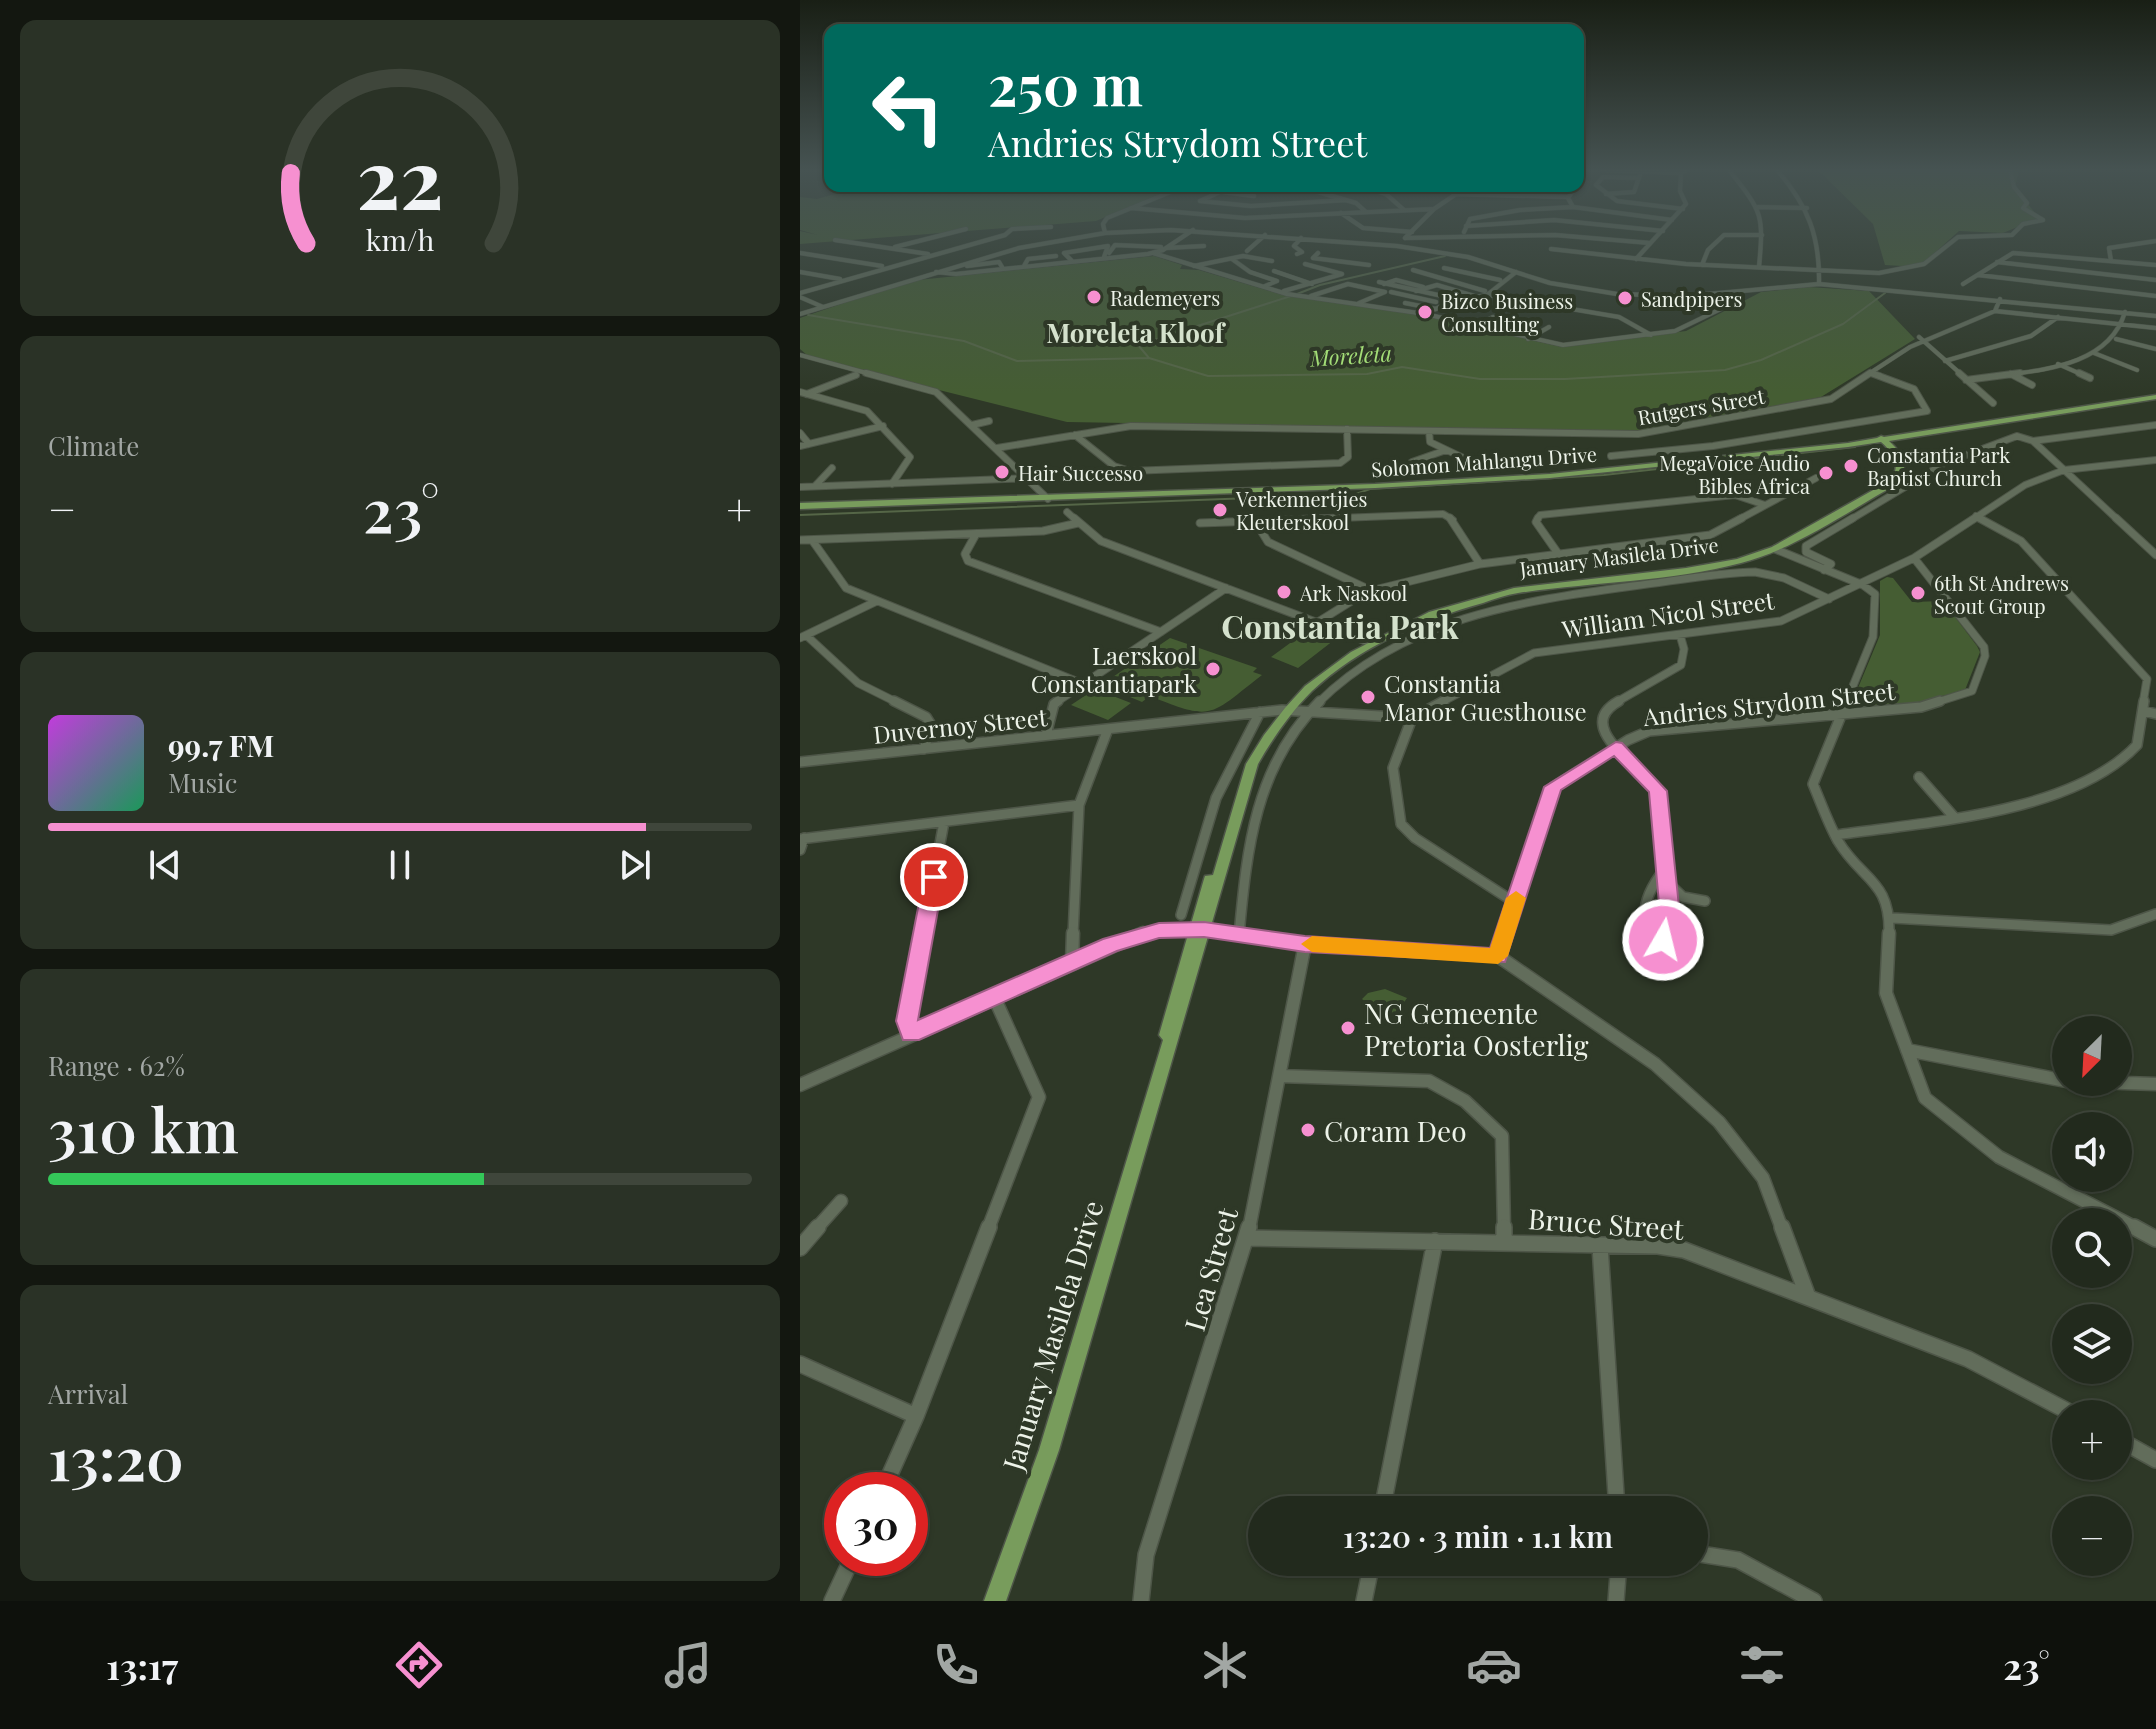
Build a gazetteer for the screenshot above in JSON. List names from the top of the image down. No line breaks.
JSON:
{"streets":{"main road":["Solomon Mahlangu Drive","January Masilela Drive"],"street":["Rutgers Street","William Nicol Street","Andries Strydom Street","Duvernoy Street","Bruce Street","Lea Street"]},"crossings":[["January Masilela Drive","Duvernoy Street"],["William Nicol Street","Andries Strydom Street"],["William Nicol Street","Duvernoy Street"],["Bruce Street","Lea Street"]],"districts":["Moreleta Kloof","Constantia Park"],"water":["Moreleta"],"places":["Rademeyers","Sandpipers","Bizco Business Consulting","Constantia Park Baptist Church","Hair Successo","MegaVoice Audio Bibles Africa","Verkennertjies Kleuterskool","Ark Naskool","6th St Andrews Scout Group","Laerskool Constantiapark","Constantia Manor Guesthouse","NG Gemeente Pretoria Oosterlig","Coram Deo"],"north":"bottom left","page":{"turn":["250 m","Andries Strydom Street"],"tile":["Climate",["Range · 62%","310 km"],["Arrival","13:20"]],"heat":["−","23°","+"],"song":["99.7 FM","Music"],"map_buttons":["+","−"],"limit":"30","trip":"13:20 · 3 min · 1.1 km","tabs":["13:17","23°"],"gauge":["22","km/h"]}}
